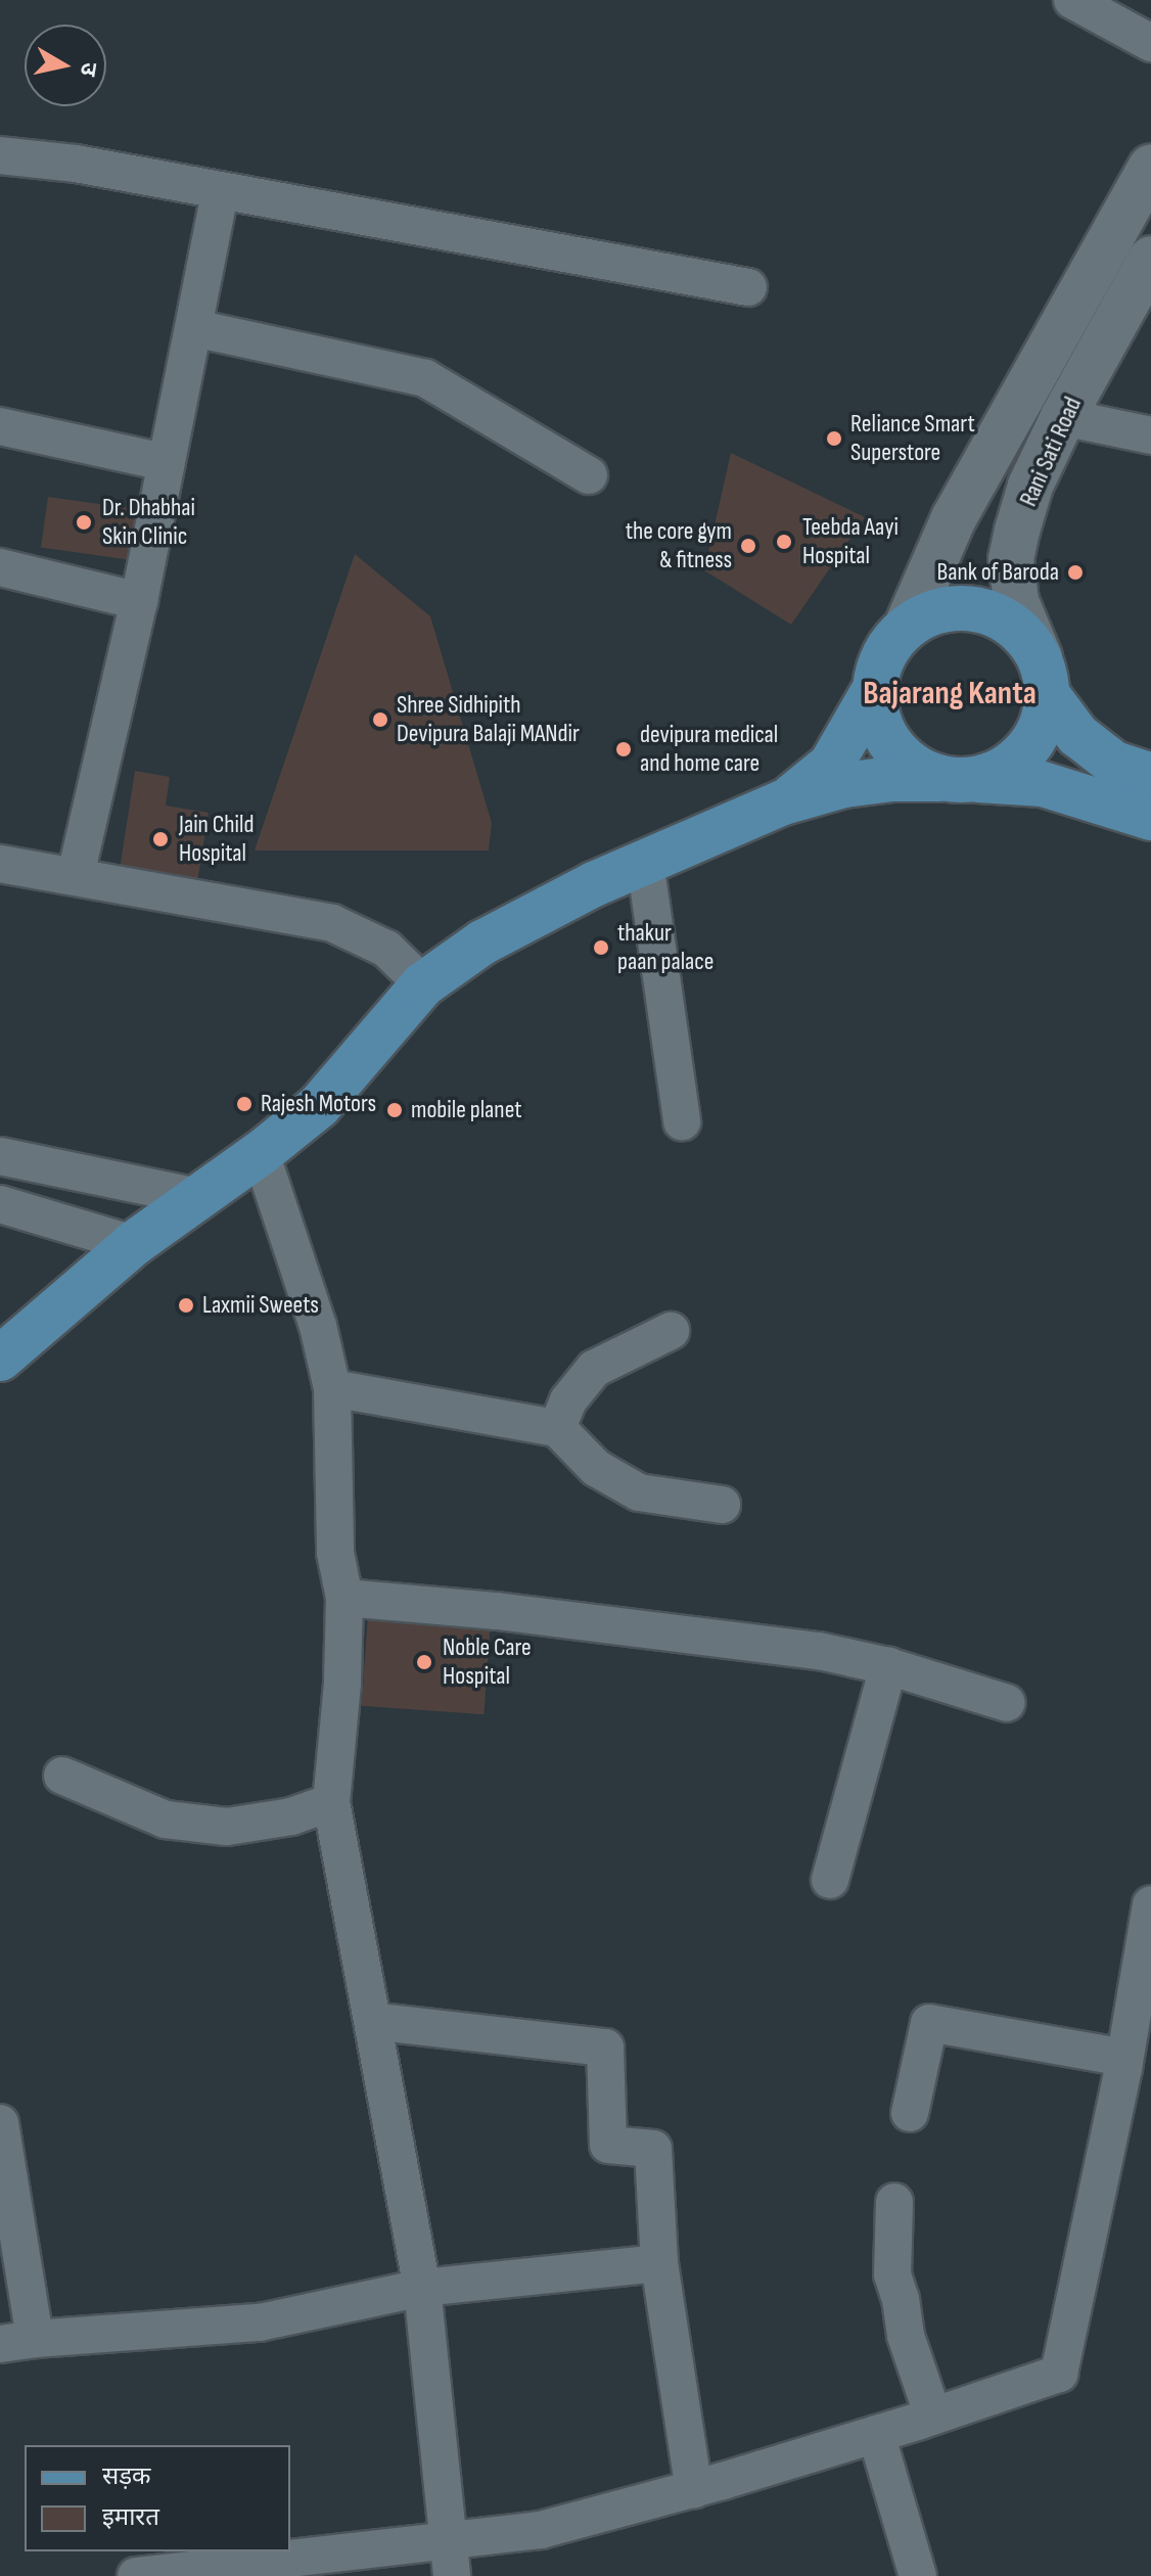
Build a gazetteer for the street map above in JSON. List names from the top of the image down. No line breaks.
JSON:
{"streets":{"street":["Rani Sati Road"]},"districts":["Bajarang Kanta"],"places":["Reliance Smart Superstore","Dr. Dhabhai Skin Clinic","Teebda Aayi Hospital","the core gym & fitness","Bank of Baroda","Shree Sidhipith Devipura Balaji MANdir","devipura medical and home care","Jain Child Hospital","thakur paan palace","Rajesh Motors","mobile planet","Laxmii Sweets","Noble Care Hospital"],"legend":["सड़क","इमारत"],"north":"right"}
